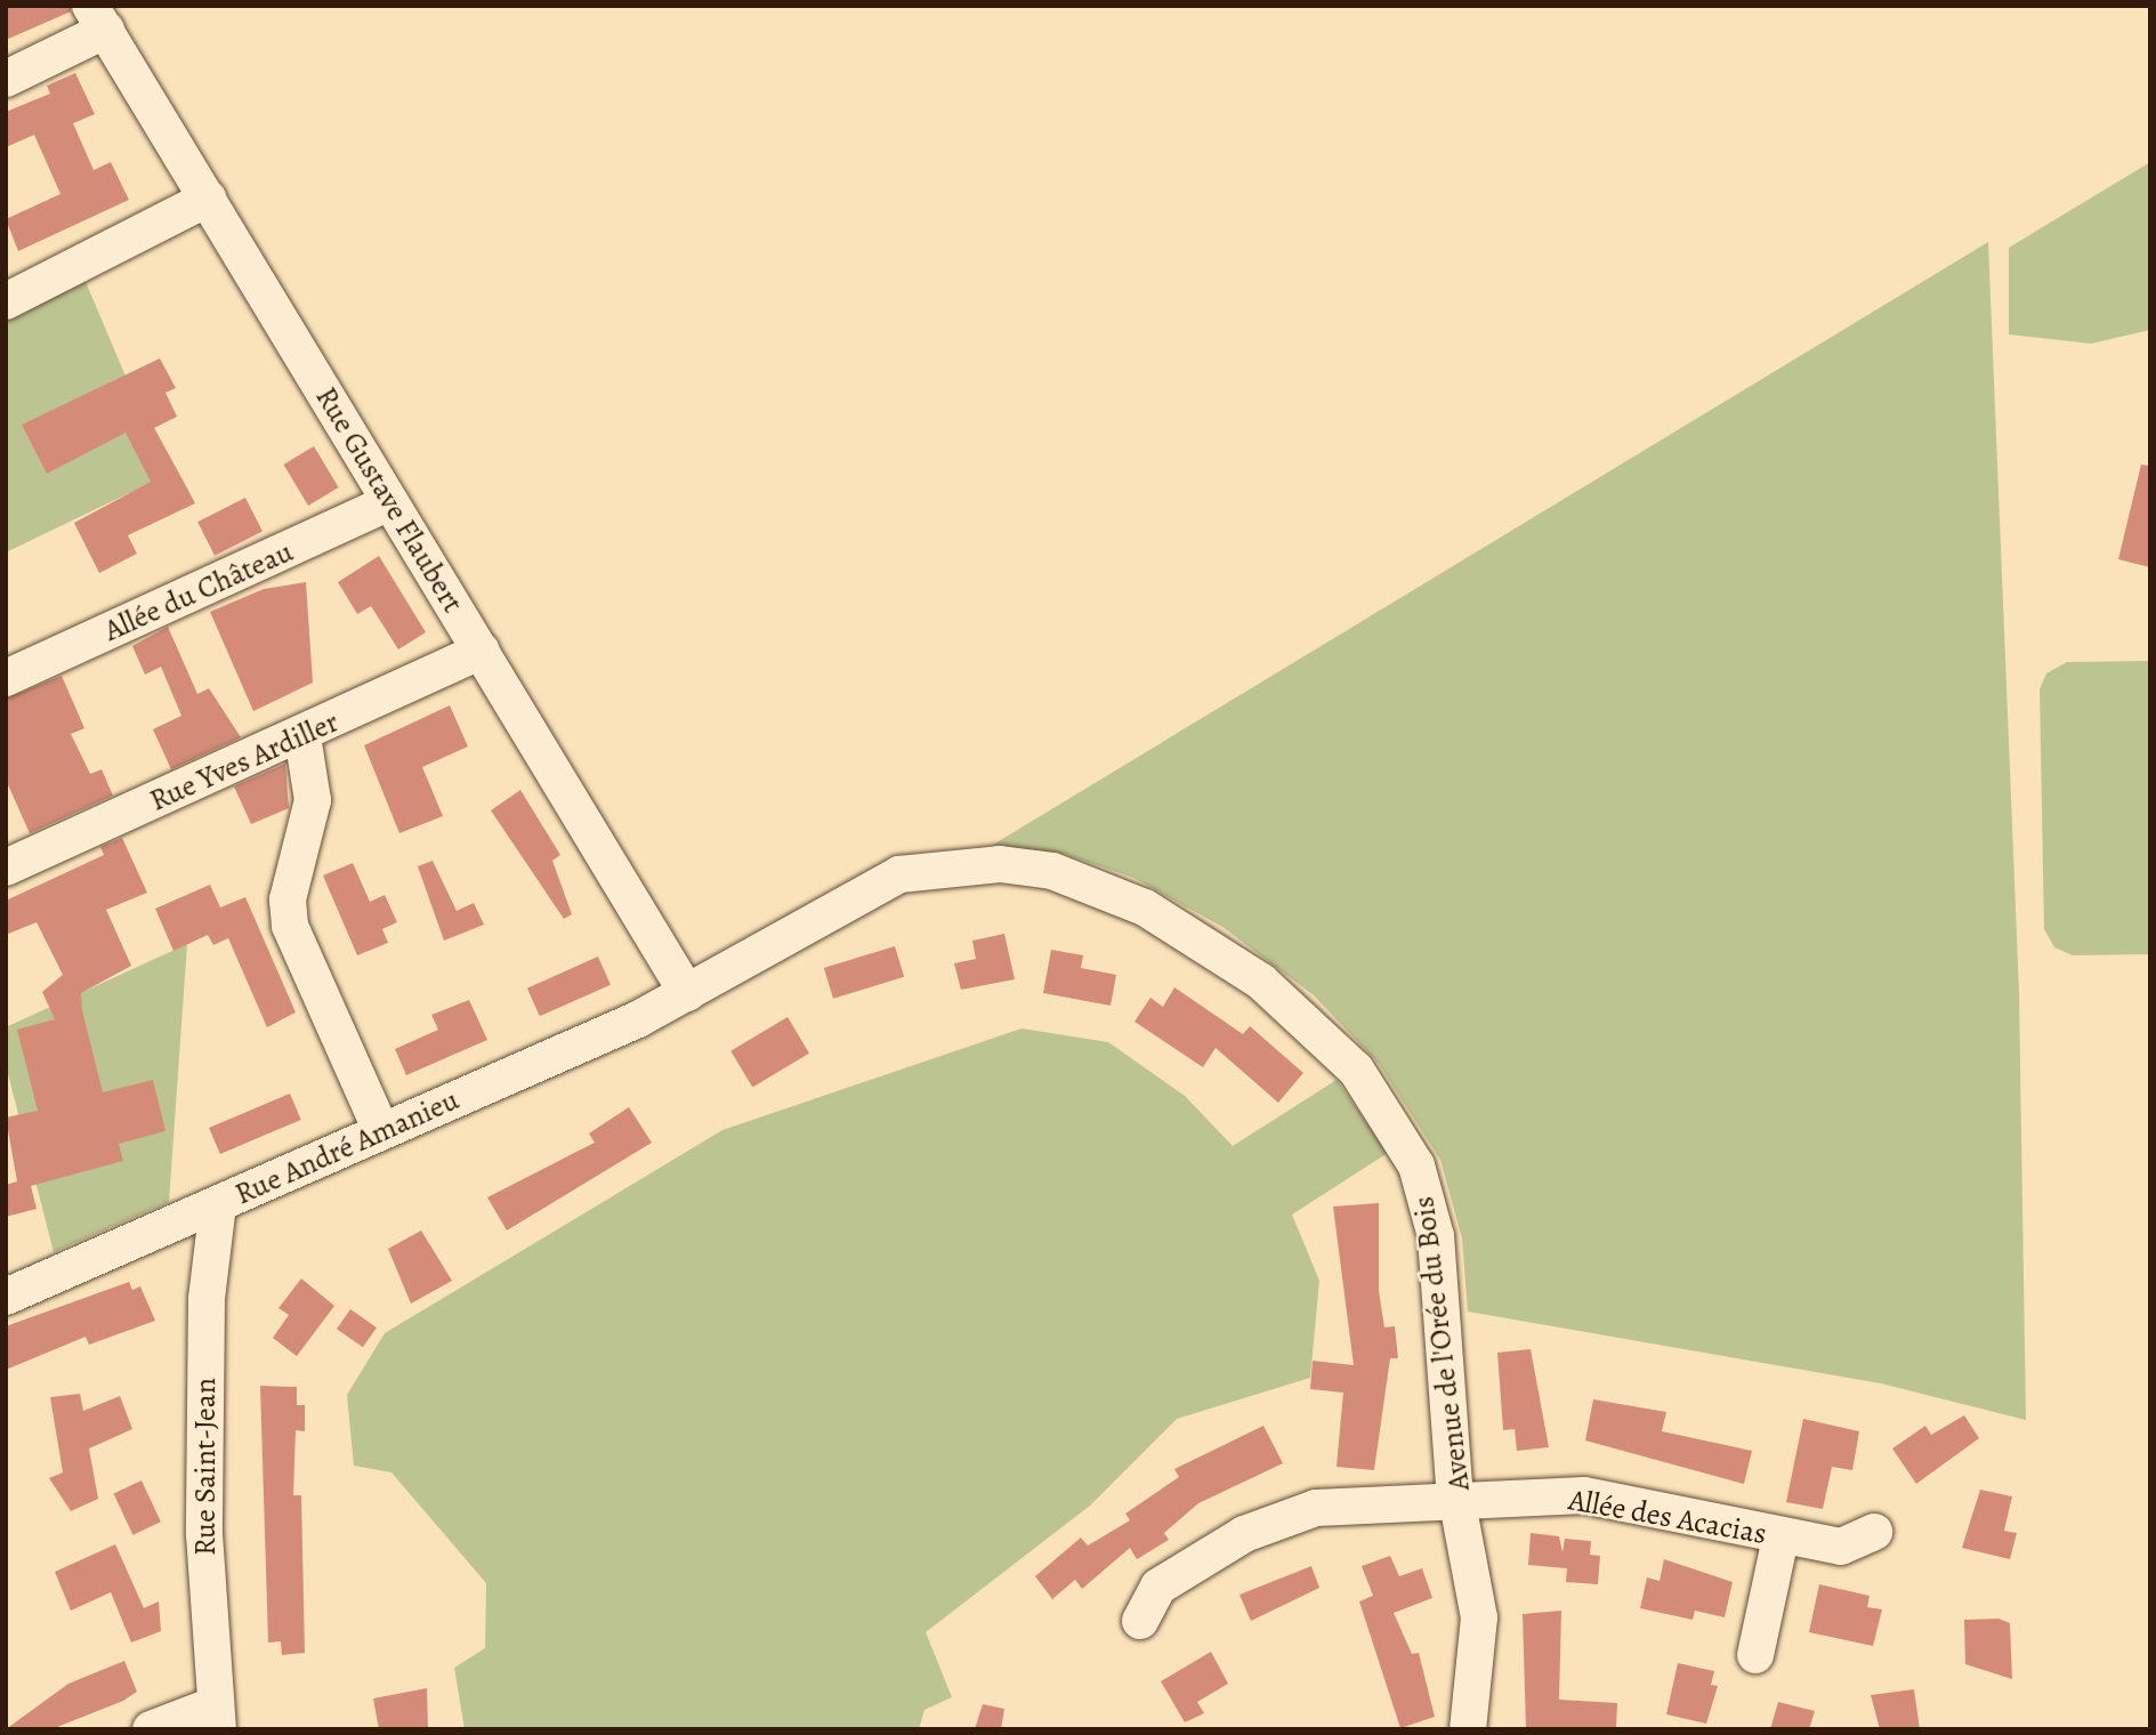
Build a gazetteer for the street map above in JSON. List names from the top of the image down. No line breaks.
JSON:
{"streets":{"street":["Rue Gustave Flaubert","Allée du Château","Rue Yves Ardiller","Rue André Amanieu","Avenue de l'Orée du Bois","Rue Saint-Jean","Allée des Acacias"]},"crossings":[["Rue Gustave Flaubert","Allée du Château"],["Rue Gustave Flaubert","Rue Yves Ardiller"],["Rue Gustave Flaubert","Rue André Amanieu"],["Rue Gustave Flaubert","Avenue de l'Orée du Bois"],["Rue André Amanieu","Avenue de l'Orée du Bois"],["Rue André Amanieu","Rue Saint-Jean"],["Avenue de l'Orée du Bois","Allée des Acacias"]]}
